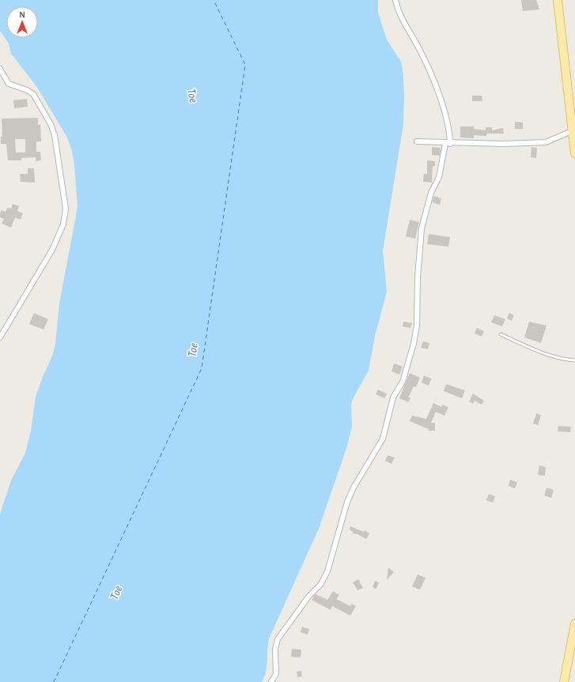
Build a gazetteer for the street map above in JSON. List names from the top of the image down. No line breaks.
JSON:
{"water":["Toe"],"north":"top"}
